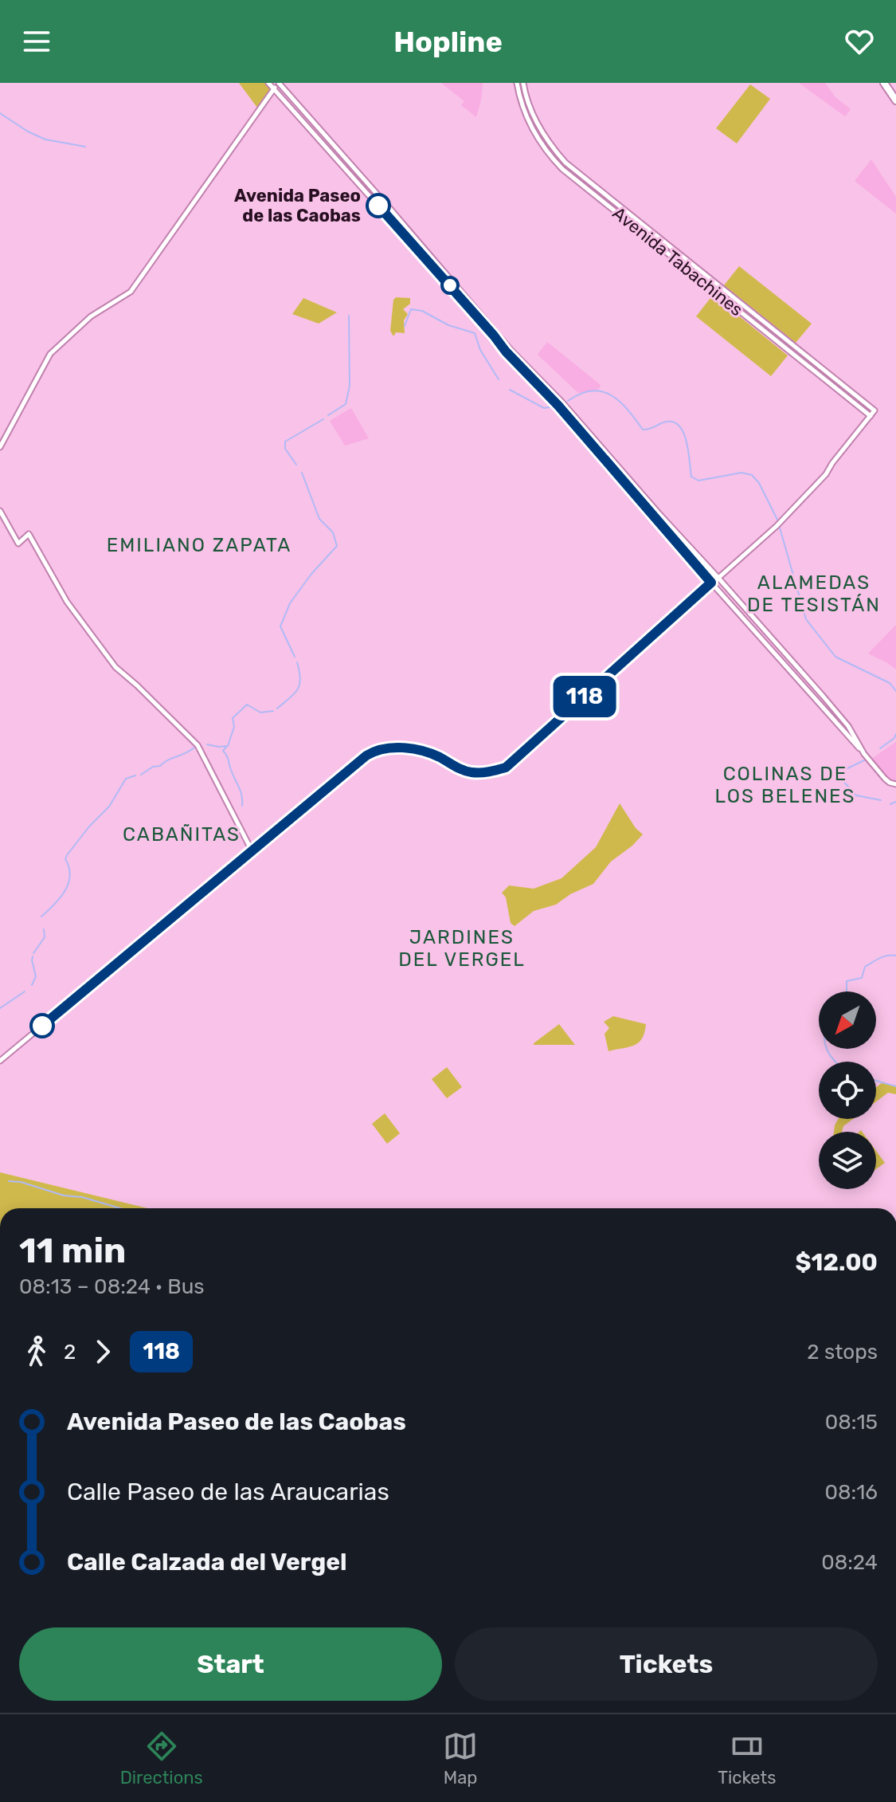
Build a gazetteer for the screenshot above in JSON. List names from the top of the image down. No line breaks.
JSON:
{"streets":{"street":["Avenida Tabachines"]},"districts":["EMILIANO ZAPATA","ALAMEDAS DE TESISTÁN","COLINAS DE LOS BELENES","CABAÑITAS","JARDINES DEL VERGEL"],"places":["Avenida Paseo de las Caobas"],"lines":["bus line 118"],"north":"bottom left","page":{"header":"Hopline","on_map":"118","heading":["11 min","08:13 – 08:24 · Bus","$12.00"],"legs":["2","118","2 stops"],"list":[{"name":"Avenida Paseo de las Caobas","value":"08:15"},{"name":"Calle Paseo de las Araucarias","value":"08:16"},{"name":"Calle Calzada del Vergel","value":"08:24"}],"buttons":["Start","Tickets"],"tabs":["Directions","Map","Tickets"]}}
